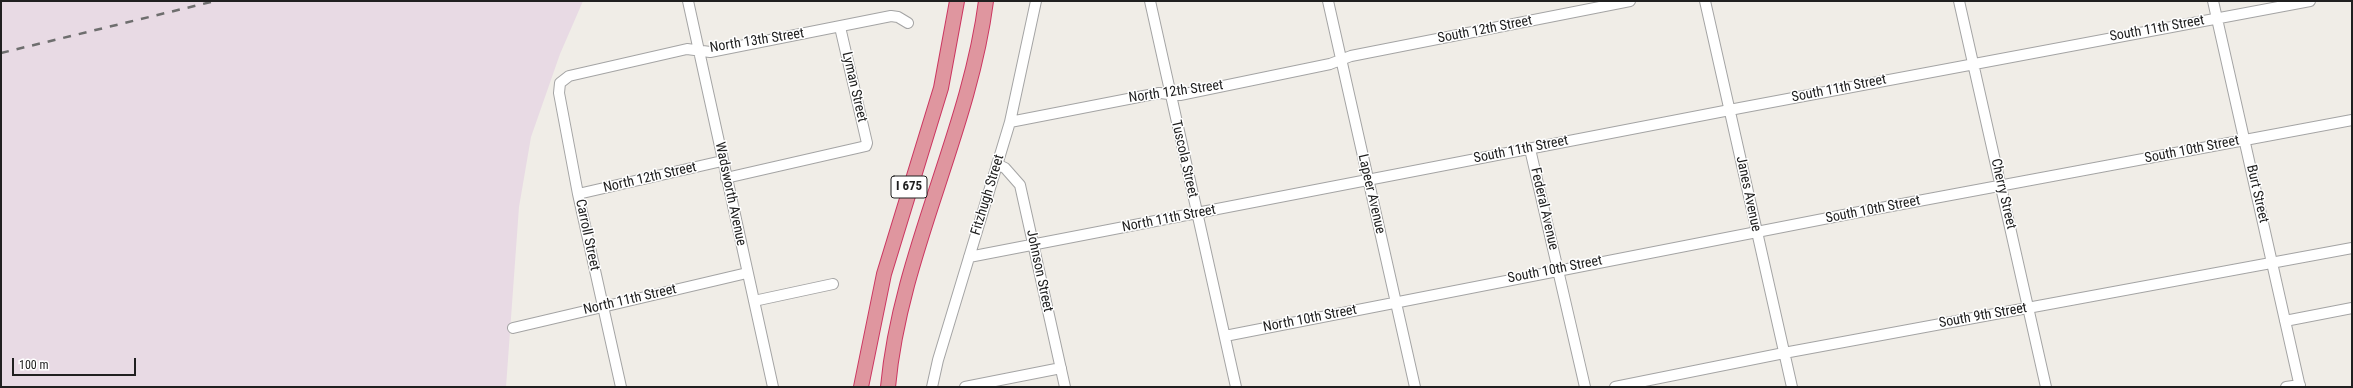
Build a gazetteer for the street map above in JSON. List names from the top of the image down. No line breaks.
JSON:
{"streets":{"highway":["I 675"],"street":["South 11th Street","South 12th Street","North 13th Street","Lyman Street","North 12th Street","South 10th Street","Tuscola Street","Wadsworth Avenue","Lapeer Avenue","Janes Avenue","Cherry Street","Burt Street","Fitzhugh Street","Federal Avenue","North 11th Street","Carroll Street","Johnson Street","South 9th Street","North 10th Street"]},"crossings":[["South 11th Street","Lapeer Avenue"],["South 11th Street","Janes Avenue"],["South 11th Street","Cherry Street"],["South 11th Street","Burt Street"],["South 11th Street","Federal Avenue"],["South 11th Street","North 11th Street"],["South 12th Street","North 12th Street"],["South 12th Street","Lapeer Avenue"],["North 13th Street","Lyman Street"],["North 13th Street","Wadsworth Avenue"],["North 13th Street","Carroll Street"],["Lyman Street","Wadsworth Avenue"],["North 12th Street","Tuscola Street"],["North 12th Street","Wadsworth Avenue"],["North 12th Street","Lapeer Avenue"],["North 12th Street","Fitzhugh Street"],["North 12th Street","Carroll Street"],["South 10th Street","Lapeer Avenue"],["South 10th Street","Janes Avenue"],["South 10th Street","Cherry Street"],["South 10th Street","Burt Street"],["South 10th Street","Federal Avenue"],["South 10th Street","North 10th Street"],["Tuscola Street","North 11th Street"],["Tuscola Street","North 10th Street"],["Wadsworth Avenue","North 11th Street"],["Lapeer Avenue","North 11th Street"],["Lapeer Avenue","North 10th Street"],["Janes Avenue","South 9th Street"],["Cherry Street","South 9th Street"],["Burt Street","South 9th Street"],["Fitzhugh Street","North 11th Street"],["Fitzhugh Street","Johnson Street"],["North 11th Street","Carroll Street"],["North 11th Street","Johnson Street"]],"scale_bar":"100 m"}
